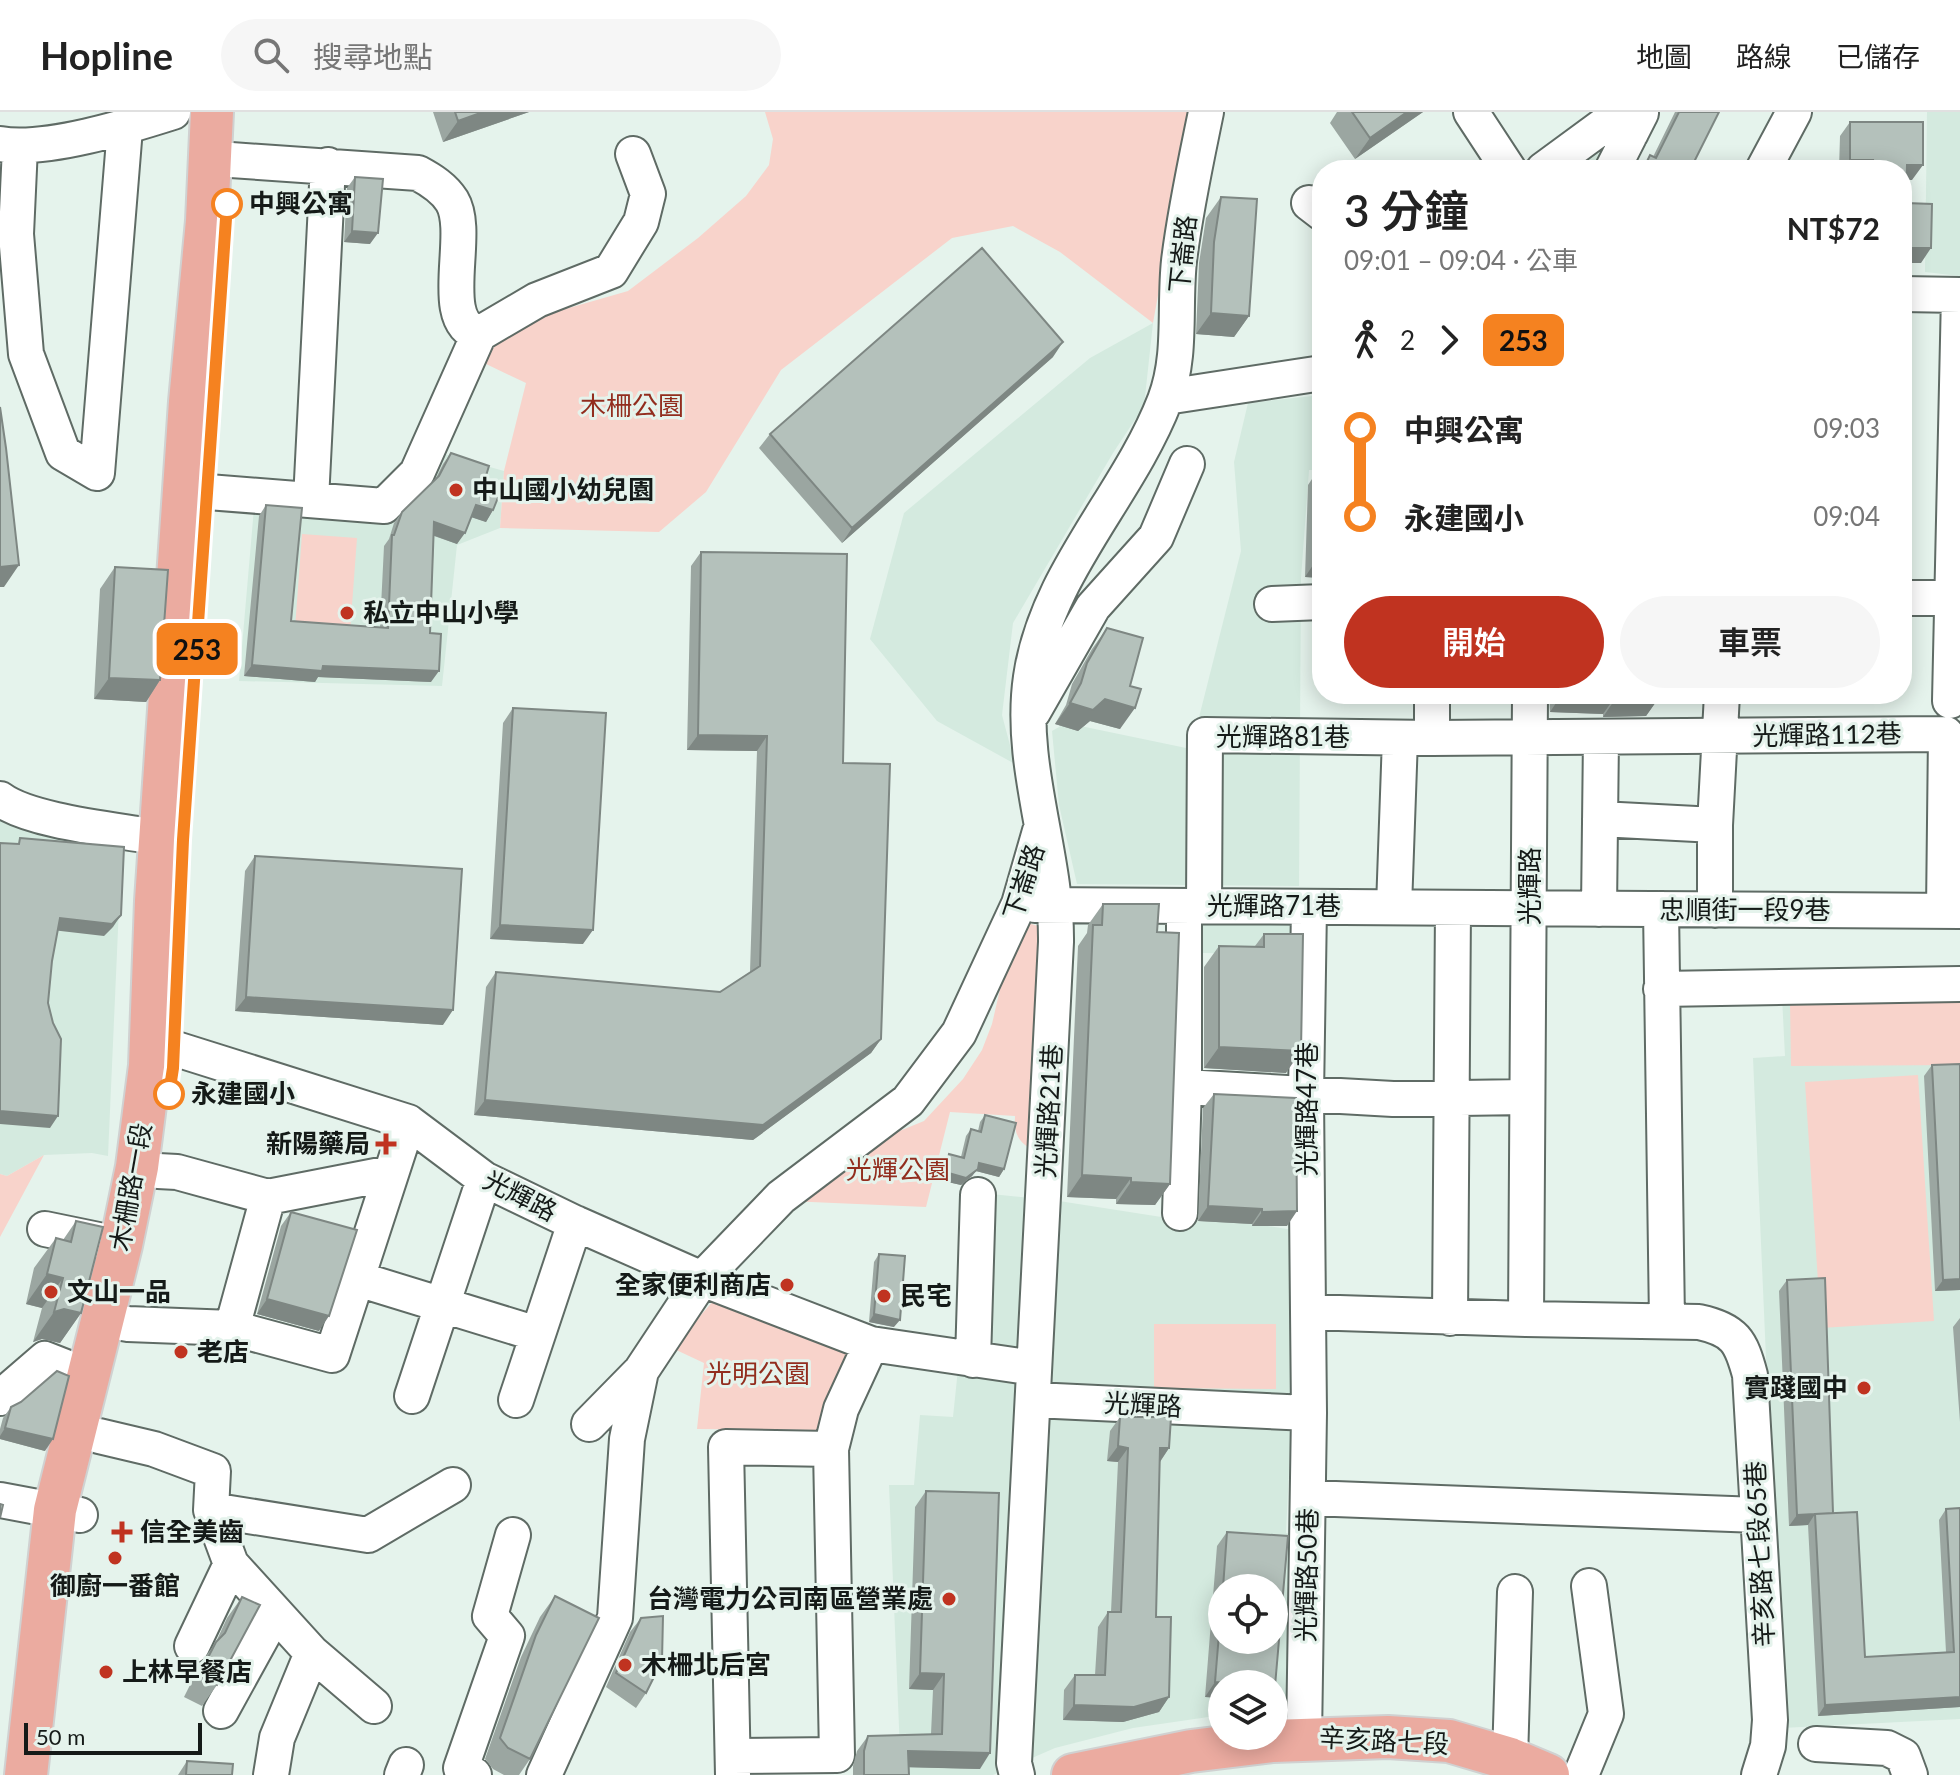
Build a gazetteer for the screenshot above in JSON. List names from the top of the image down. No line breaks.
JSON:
{"streets":{"main road":["木柵路一段","辛亥路七段"],"street":["下崙路","光輝路112巷","光輝路81巷","光輝路","光輝路71巷","忠順街一段9巷","光輝路47巷","光輝路21巷","辛亥路七段65巷","光輝路50巷"]},"crossings":[["下崙路","光輝路"],["下崙路","光輝路71巷"],["下崙路","光輝路21巷"],["光輝路112巷","光輝路81巷"],["光輝路112巷","光輝路"],["光輝路112巷","忠順街一段9巷"],["光輝路81巷","光輝路"],["光輝路81巷","光輝路71巷"],["光輝路","光輝路71巷"],["光輝路","忠順街一段9巷"],["光輝路","光輝路21巷"],["光輝路","木柵路一段"],["光輝路","光輝路50巷"],["光輝路71巷","忠順街一段9巷"],["光輝路71巷","光輝路47巷"],["光輝路71巷","光輝路21巷"],["光輝路50巷","辛亥路七段"]],"parks":["木柵公園","光輝公園","光明公園"],"places":{"other":["中興公寓","中山國小幼兒園","私立中山小學","永建國小","全家便利商店","文山一品","民宅","老店","實踐國中","御廚一番館","台灣電力公司南區營業處","木柵北后宮","上林早餐店"],"health":["新陽藥局","信全美齒"]},"lines":["bus line 253"],"scale_bar":"50 m","page":{"header":"Hopline","search":"搜尋地點","nav":["地圖","路線","已儲存"],"on_map":"253","heading":["3 分鐘","09:01 – 09:04 · 公車","NT$72"],"legs":["2","253"],"list":[{"name":"中興公寓","value":"09:03"},{"name":"永建國小","value":"09:04"}],"buttons":["開始","車票"],"scale":"50 m"}}
